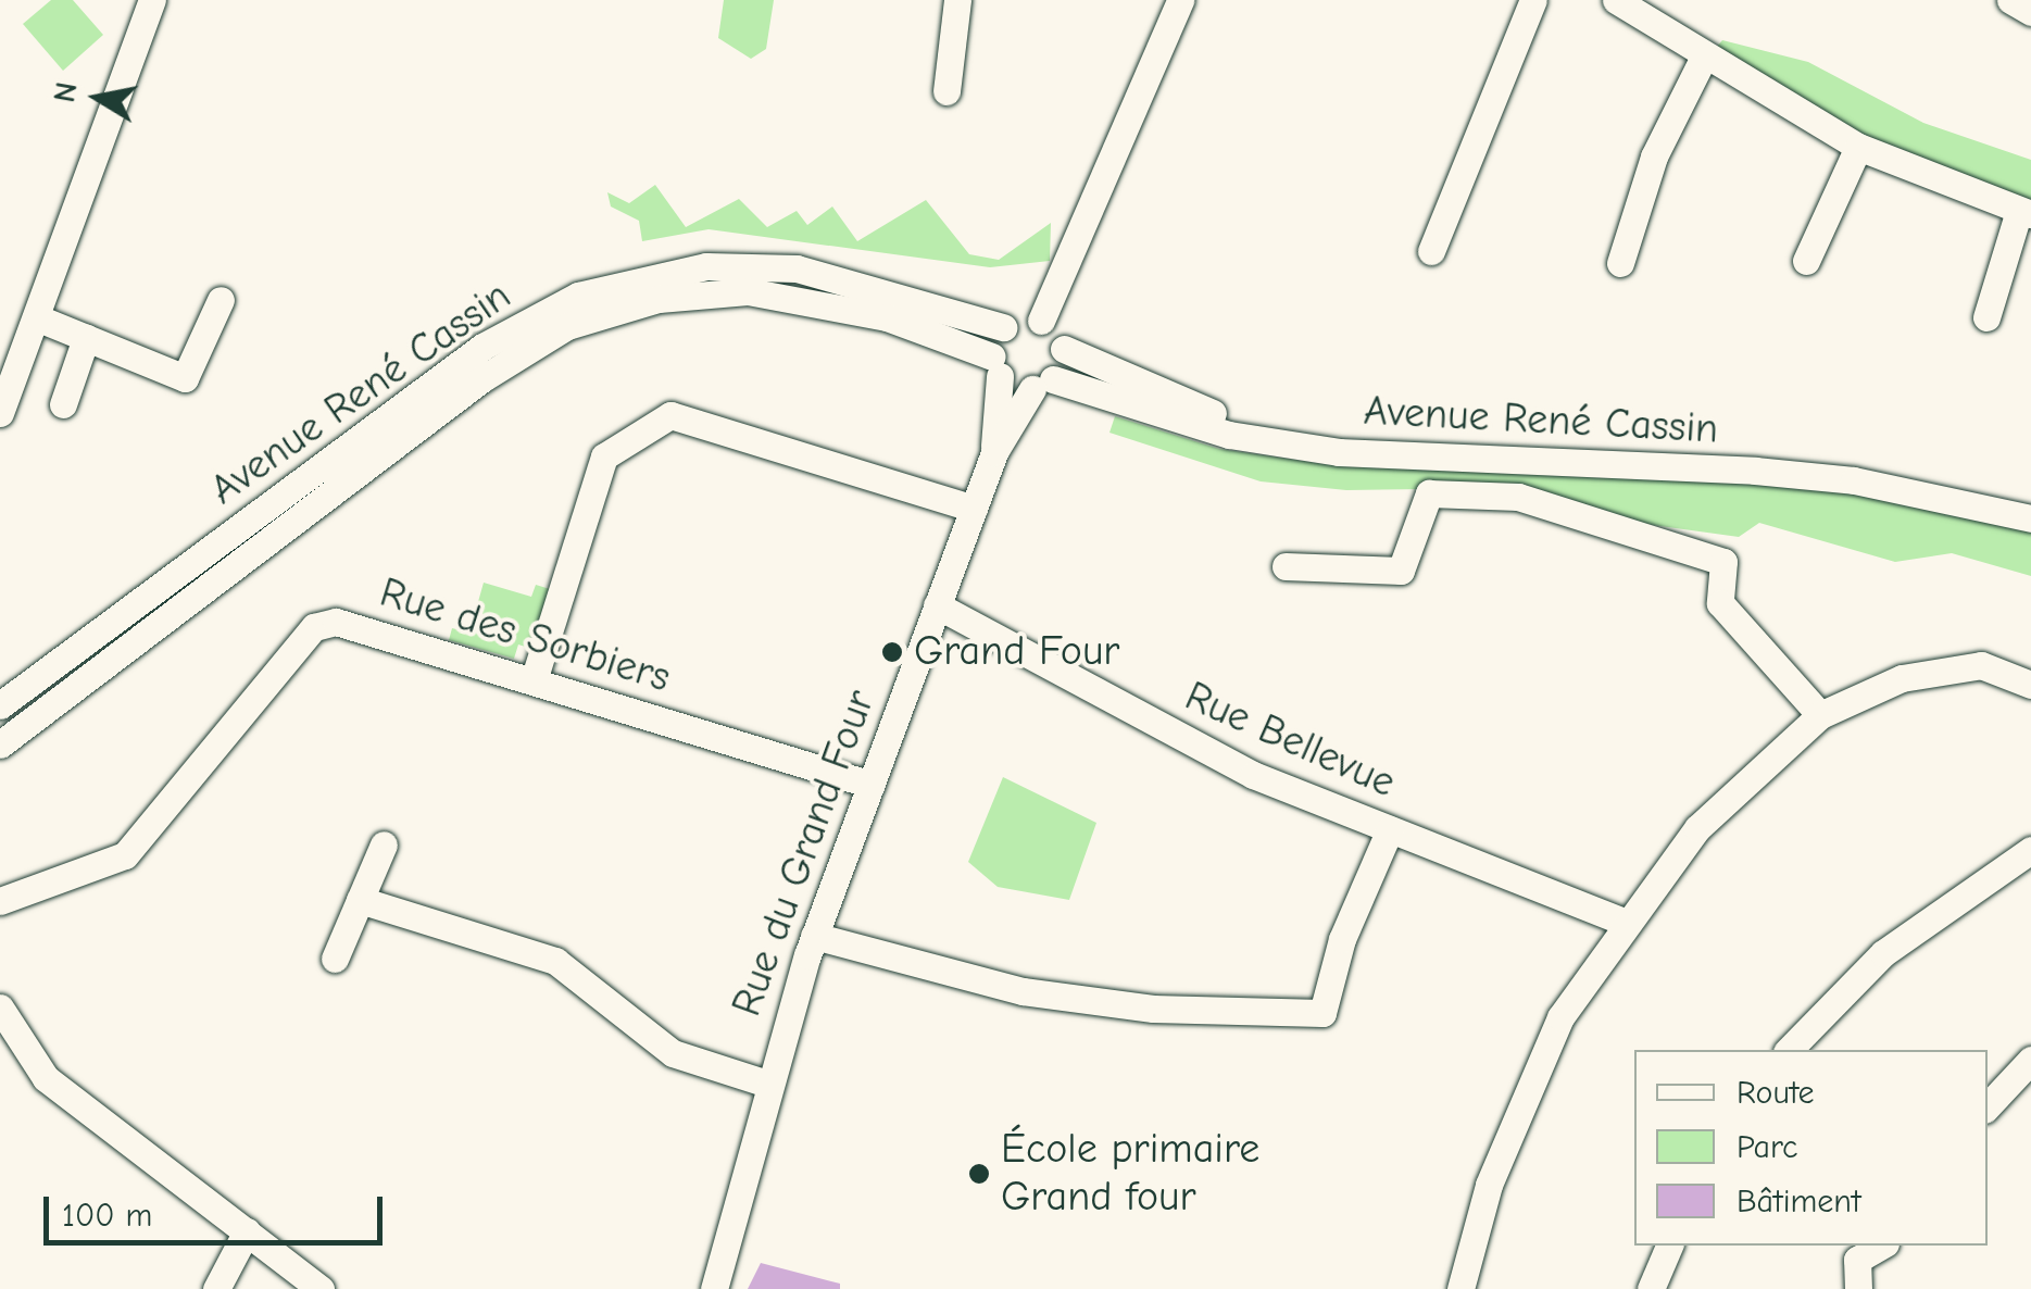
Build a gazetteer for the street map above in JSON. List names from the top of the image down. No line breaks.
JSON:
{"streets":{"street":["Avenue René Cassin","Rue des Sorbiers","Rue Bellevue","Rue du Grand Four"]},"crossings":[["Avenue René Cassin","Rue du Grand Four"],["Rue des Sorbiers","Rue du Grand Four"],["Rue Bellevue","Rue du Grand Four"]],"places":["Grand Four","École primaire Grand four"],"legend":["Route","Parc","Bâtiment"],"scale_bar":"100 m","north":"left"}
